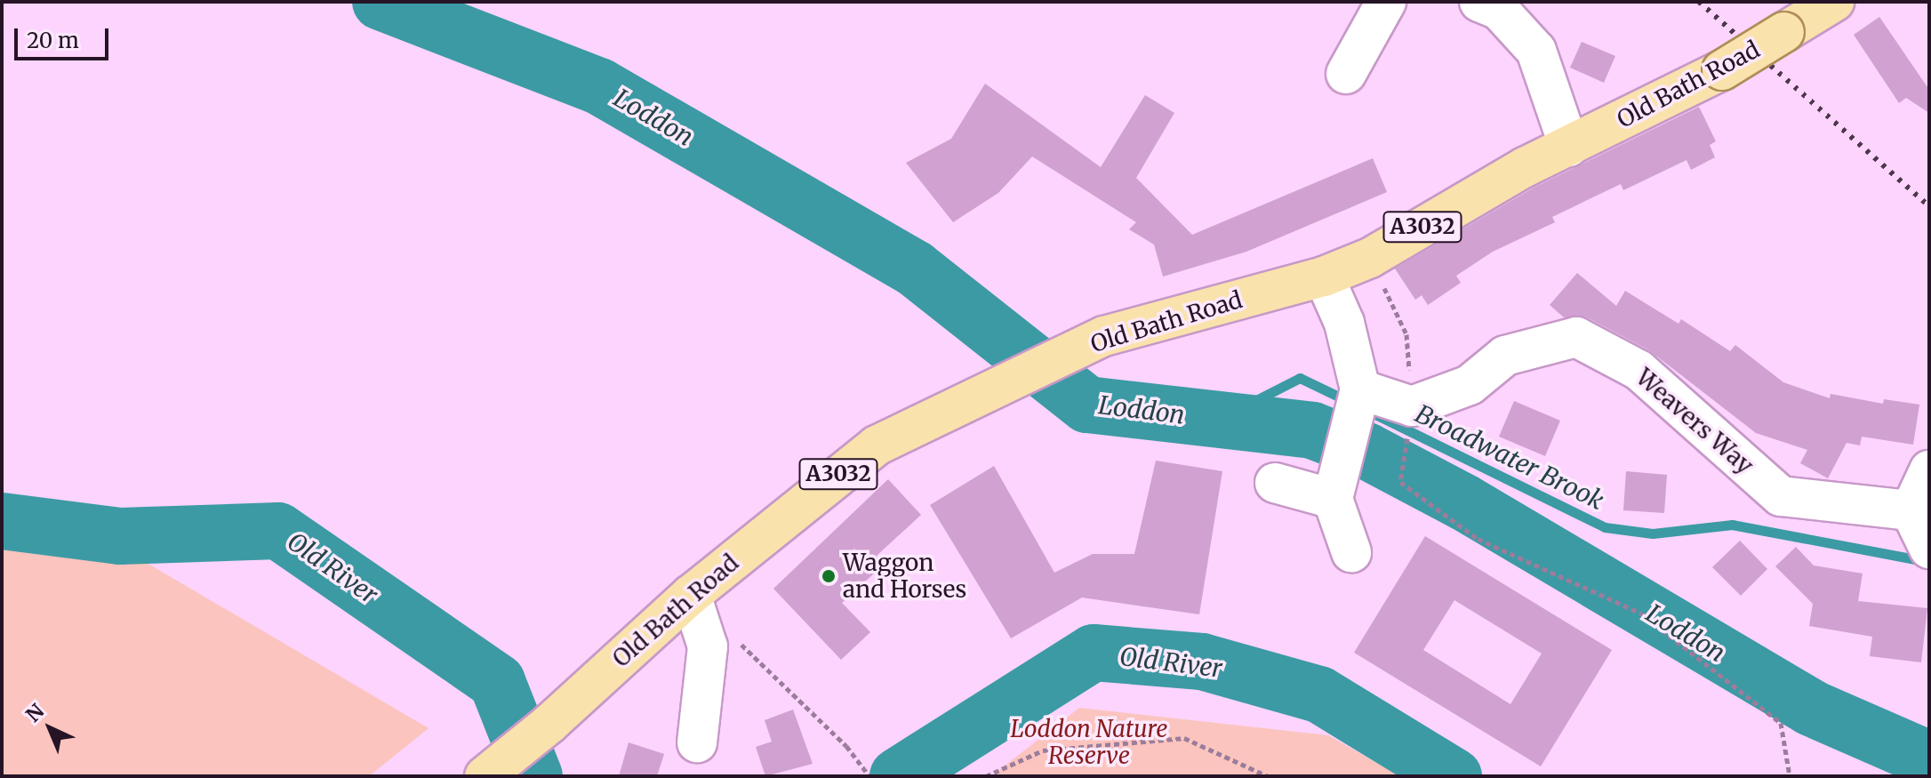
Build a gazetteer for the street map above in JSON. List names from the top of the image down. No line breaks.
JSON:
{"streets":{"main road":["Old Bath Road","A3032"],"street":["Weavers Way"]},"water":["Loddon","Broadwater Brook","Old River"],"parks":["Loddon Nature Reserve"],"places":["Waggon and Horses"],"scale_bar":"20 m","north":"top left"}
